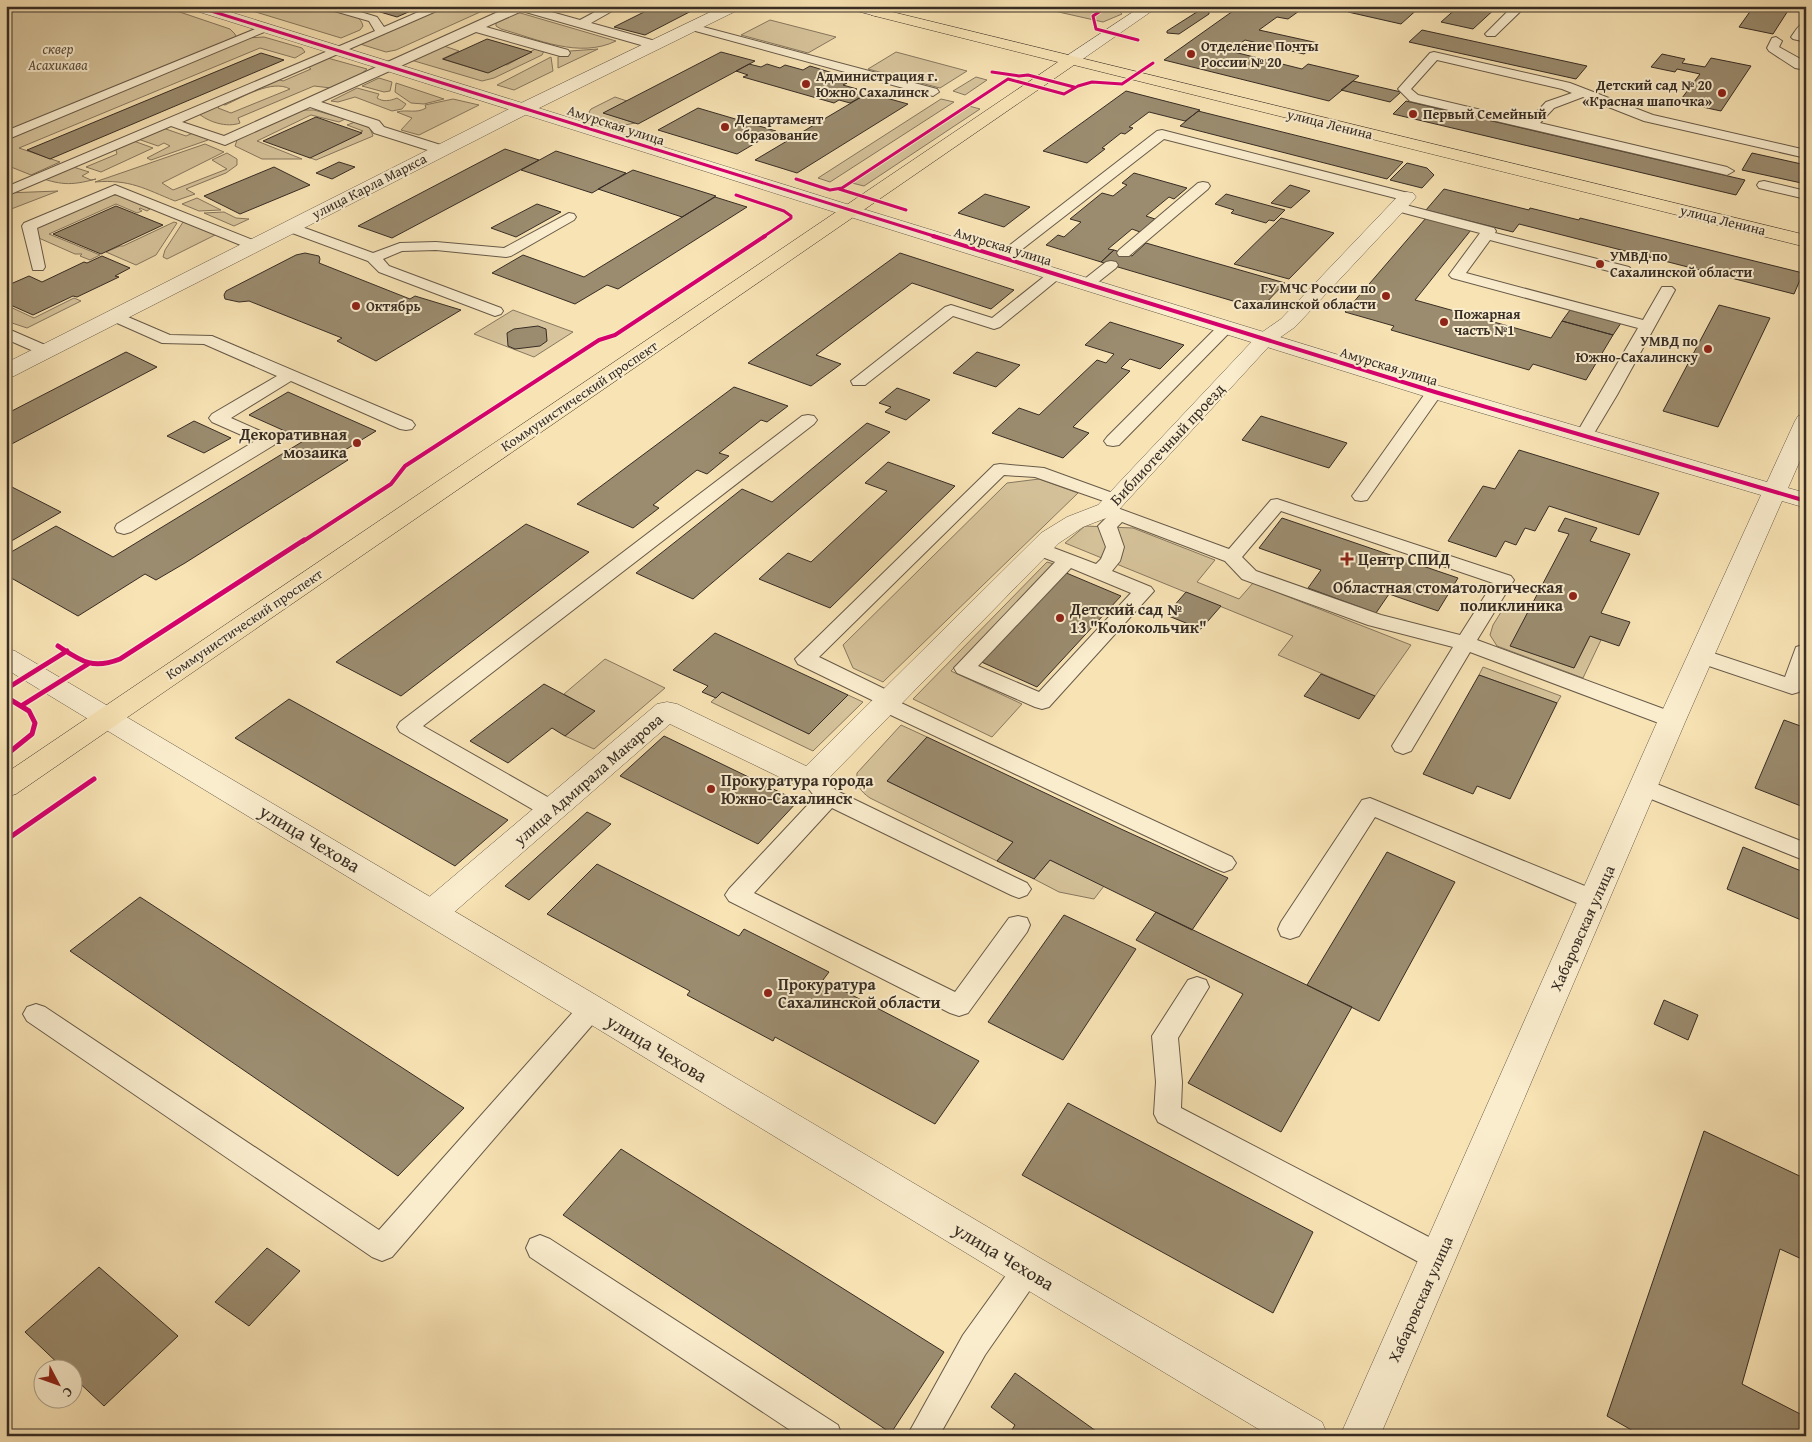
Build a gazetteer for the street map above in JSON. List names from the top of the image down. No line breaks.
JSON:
{"streets":{"main road":["улица Ленина","Коммунистический проспект"],"street":["Амурская улица","улица Карла Маркса","Библиотечный проезд","улица Адмирала Макарова","улица Чехова","Хабаровская улица"]},"crossings":[["улица Ленина","Коммунистический проспект"],["Амурская улица","улица Карла Маркса"],["Амурская улица","Коммунистический проспект"],["Амурская улица","Библиотечный проезд"],["Амурская улица","Хабаровская улица"],["Коммунистический проспект","улица Чехова"],["Библиотечный проезд","улица Адмирала Макарова"],["улица Адмирала Макарова","улица Чехова"]],"parks":["сквер Асахикава"],"places":{"other":["Отделение Почты России № 20","Администрация г. Южно Сахалинск","Детский сад № 20 «Красная шапочка»","Первый Семейный","Департамент образование","УМВД по Сахалинской области","ГУ МЧС России по Сахалинской области","Октябрь","Пожарная часть №1","УМВД по Южно-Сахалинску","Декоративная мозаика","Областная стоматологическая поликлиника","Детский сад № 13 \"Колокольчик\"","Прокуратура города Южно-Сахалинск","Прокуратура Сахалинской области"],"health":["Центр СПИД"]},"north":"bottom right"}
